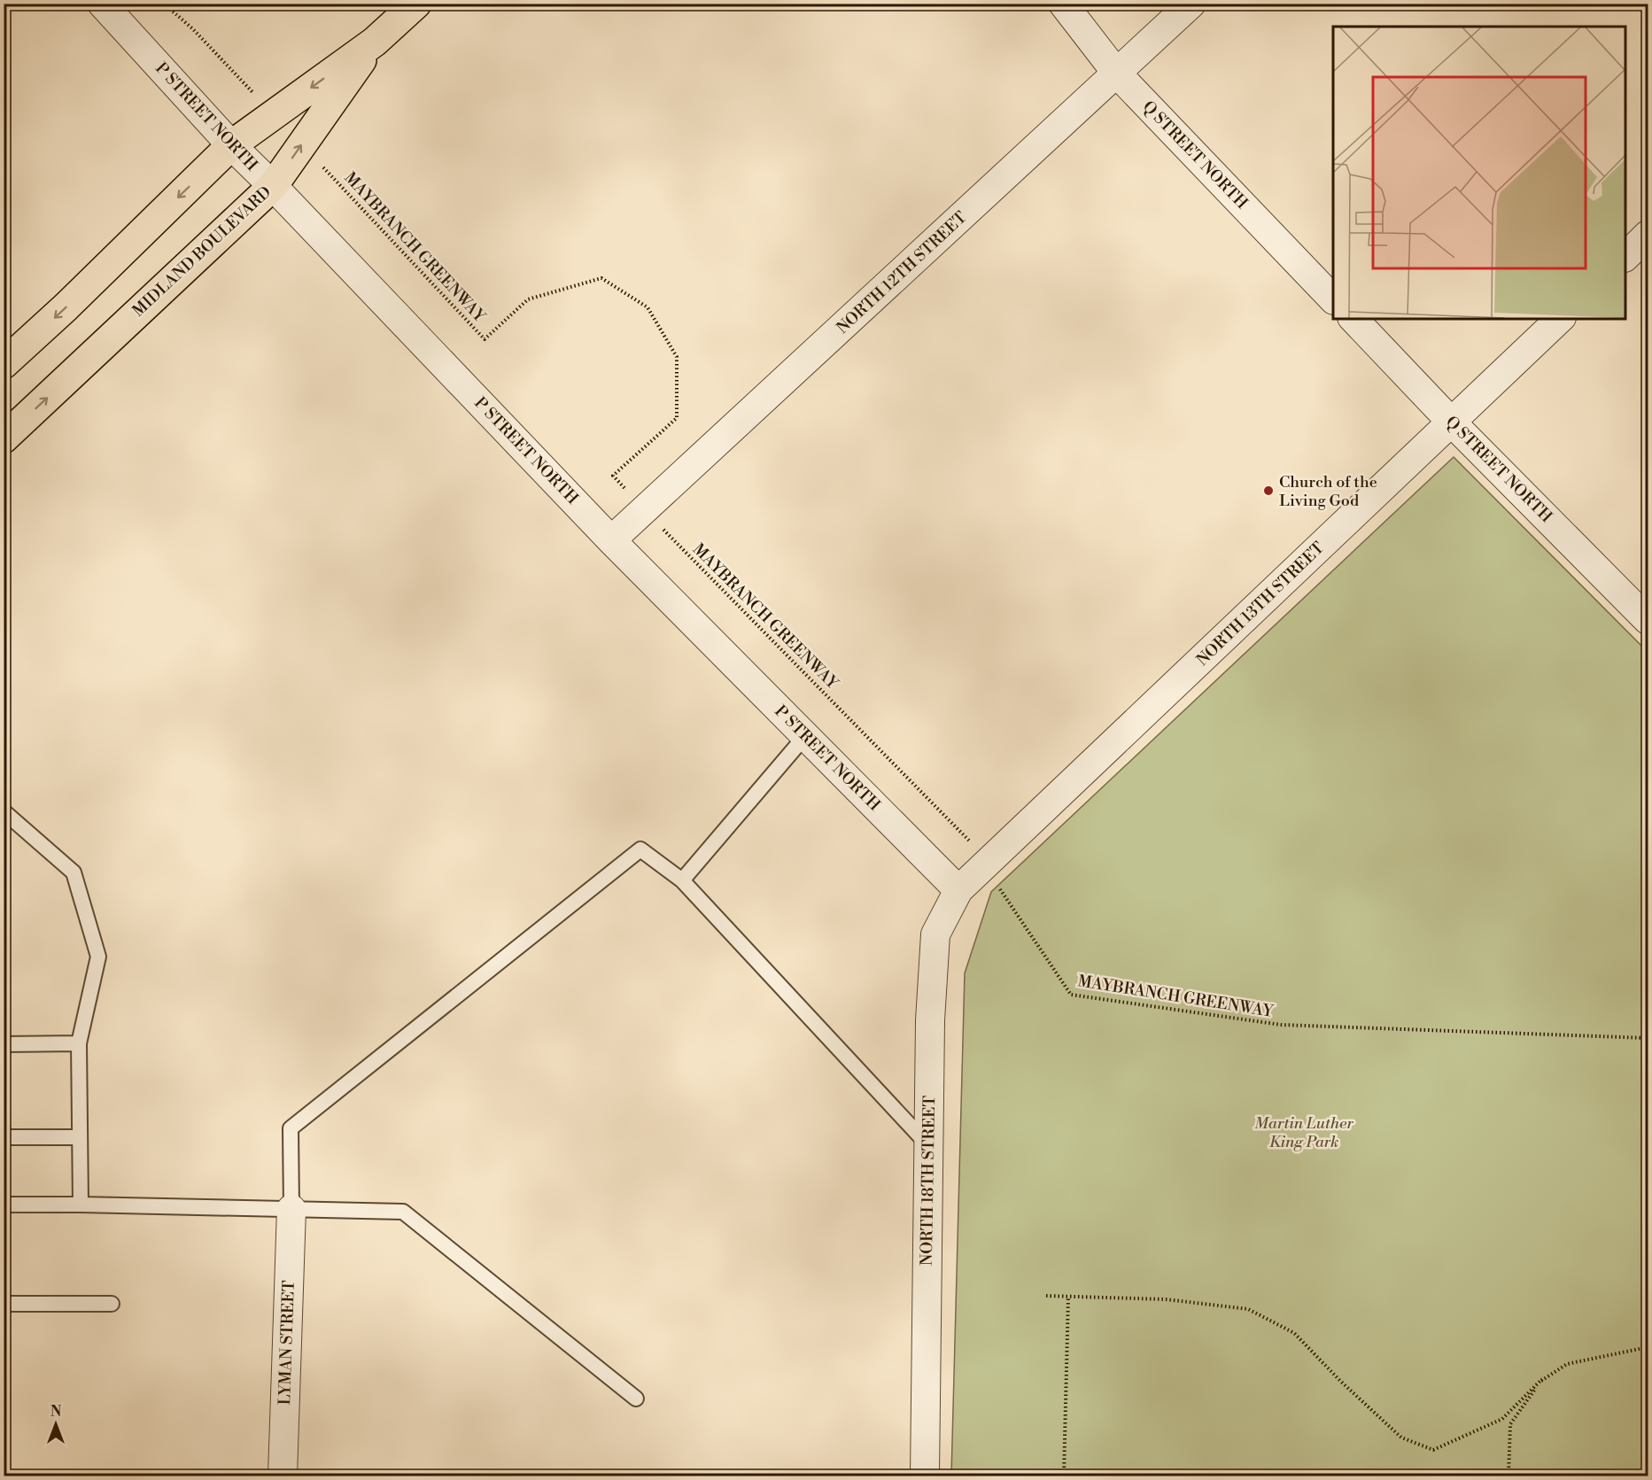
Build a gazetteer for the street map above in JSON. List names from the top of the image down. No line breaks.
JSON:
{"streets":{"main road":["MIDLAND BOULEVARD"],"street":["P STREET NORTH","Q STREET NORTH","NORTH 12TH STREET","NORTH 13TH STREET","NORTH 18TH STREET","LYMAN STREET"],"path":["MAYBRANCH GREENWAY"]},"crossings":[["P STREET NORTH","MIDLAND BOULEVARD"],["P STREET NORTH","NORTH 12TH STREET"],["P STREET NORTH","NORTH 13TH STREET"],["P STREET NORTH","NORTH 18TH STREET"],["Q STREET NORTH","NORTH 12TH STREET"],["Q STREET NORTH","NORTH 13TH STREET"],["MAYBRANCH GREENWAY","MIDLAND BOULEVARD"],["MAYBRANCH GREENWAY","NORTH 12TH STREET"],["MAYBRANCH GREENWAY","NORTH 13TH STREET"],["NORTH 13TH STREET","NORTH 18TH STREET"]],"parks":["Martin Luther King Park"],"places":["Church of the Living God"],"north":"top"}
